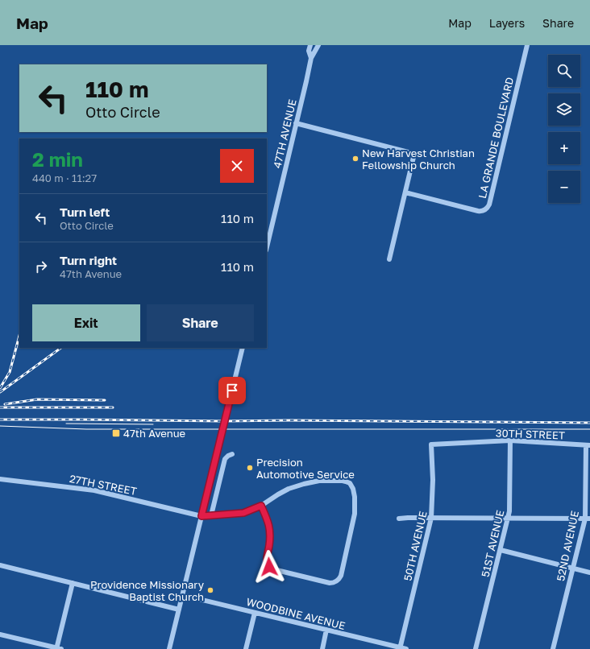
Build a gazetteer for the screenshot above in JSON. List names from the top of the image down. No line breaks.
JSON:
{"streets":{"street":["47TH AVENUE","LA GRANDE BOULEVARD","30TH STREET","27TH STREET","51ST AVENUE","50TH AVENUE","52ND AVENUE","WOODBINE AVENUE"]},"crossings":[["30TH STREET","51ST AVENUE"],["30TH STREET","50TH AVENUE"],["30TH STREET","52ND AVENUE"],["50TH AVENUE","WOODBINE AVENUE"]],"places":{"other":["New Harvest Christian Fellowship Church","Precision Automotive Service","Providence Missionary Baptist Church"],"transit":["47th Avenue"]},"page":{"header":"Map","nav":["Map","Layers","Share"],"map_buttons":["+","−"],"turn":["110 m","Otto Circle"],"heading":["2 min","440 m · 11:27"],"list":[{"name":"Turn left","note":"Otto Circle","value":"110 m"},{"name":"Turn right","note":"47th Avenue","value":"110 m"}],"buttons":["Exit","Share"]}}
